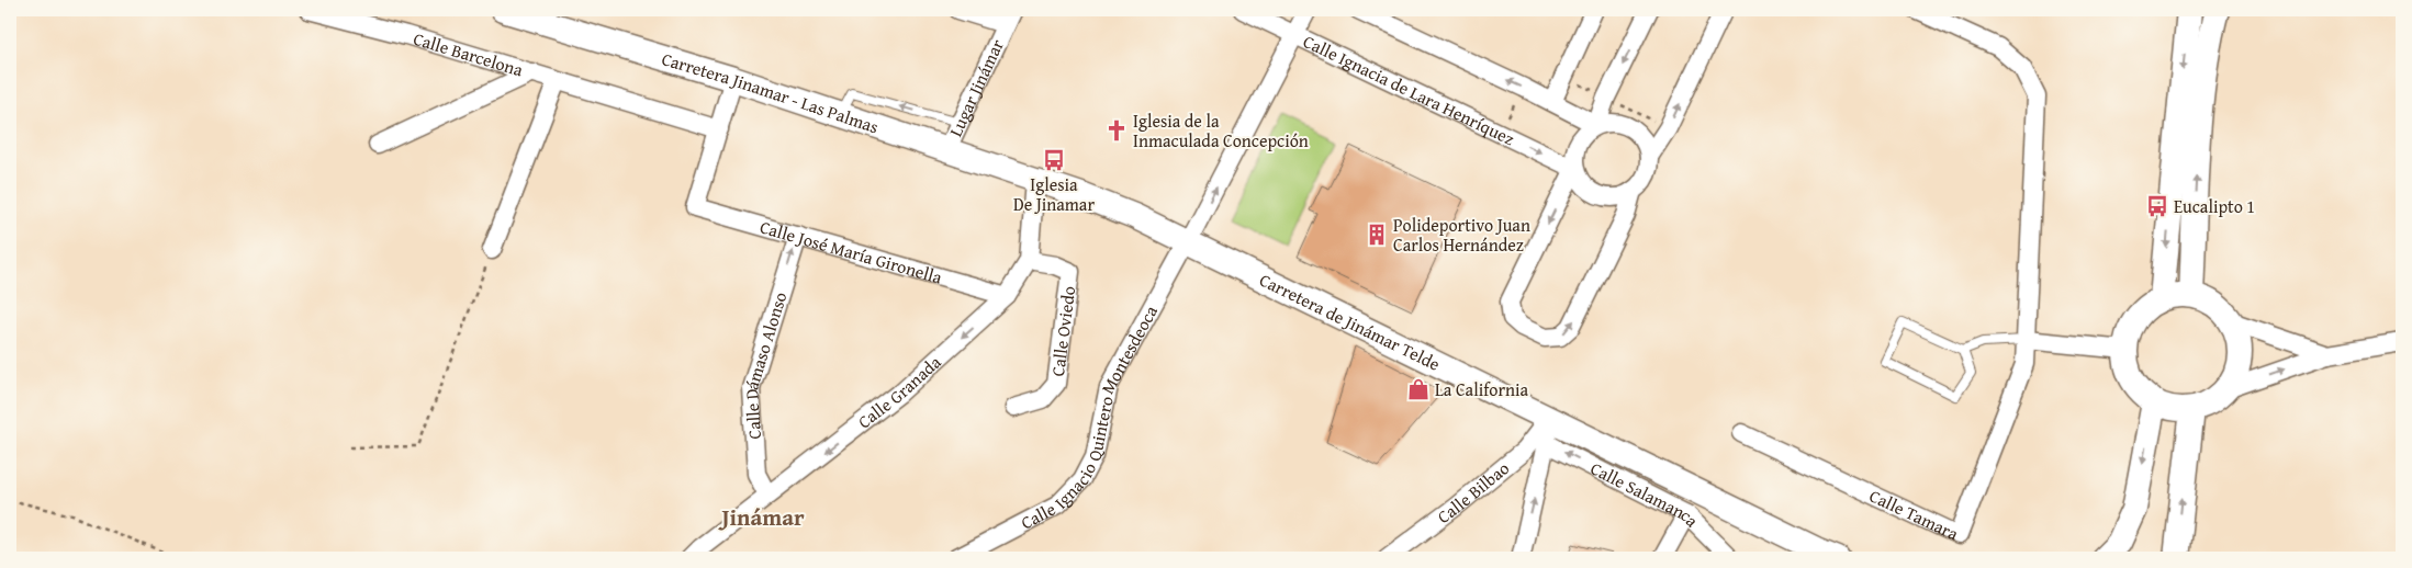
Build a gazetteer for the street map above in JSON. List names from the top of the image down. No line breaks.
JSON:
{"streets":{"main road":["Carretera Jinamar - Las Palmas","Carretera de Jinámar Telde"],"street":["Calle Barcelona","Lugar Jinámar","Calle Ignacia de Lara Henríquez","Calle José María Gironella","Calle Oviedo","Calle Dámaso Alonso","Calle Granada","Calle Ignacio Quintero Montesdeoca","Calle Bilbao","Calle Salamanca","Calle Tamara"]},"crossings":[["Calle Barcelona","Calle José María Gironella"],["Lugar Jinámar","Carretera Jinamar - Las Palmas"],["Calle Ignacia de Lara Henríquez","Calle Ignacio Quintero Montesdeoca"],["Carretera Jinamar - Las Palmas","Carretera de Jinámar Telde"],["Carretera Jinamar - Las Palmas","Calle Granada"],["Calle José María Gironella","Calle Dámaso Alonso"],["Calle José María Gironella","Calle Granada"],["Carretera de Jinámar Telde","Calle Granada"],["Carretera de Jinámar Telde","Calle Ignacio Quintero Montesdeoca"],["Carretera de Jinámar Telde","Calle Bilbao"],["Calle Oviedo","Calle Granada"],["Calle Dámaso Alonso","Calle Granada"]],"one_way":["Calle Dámaso Alonso","Calle Granada","Calle Salamanca"],"districts":["Jinámar"],"places":{"church":["Iglesia de la Inmaculada Concepción"],"bus stop":["Iglesia De Jinamar","Eucalipto 1"],"building":["Polideportivo Juan Carlos Hernández"],"shop":["La California"]}}
